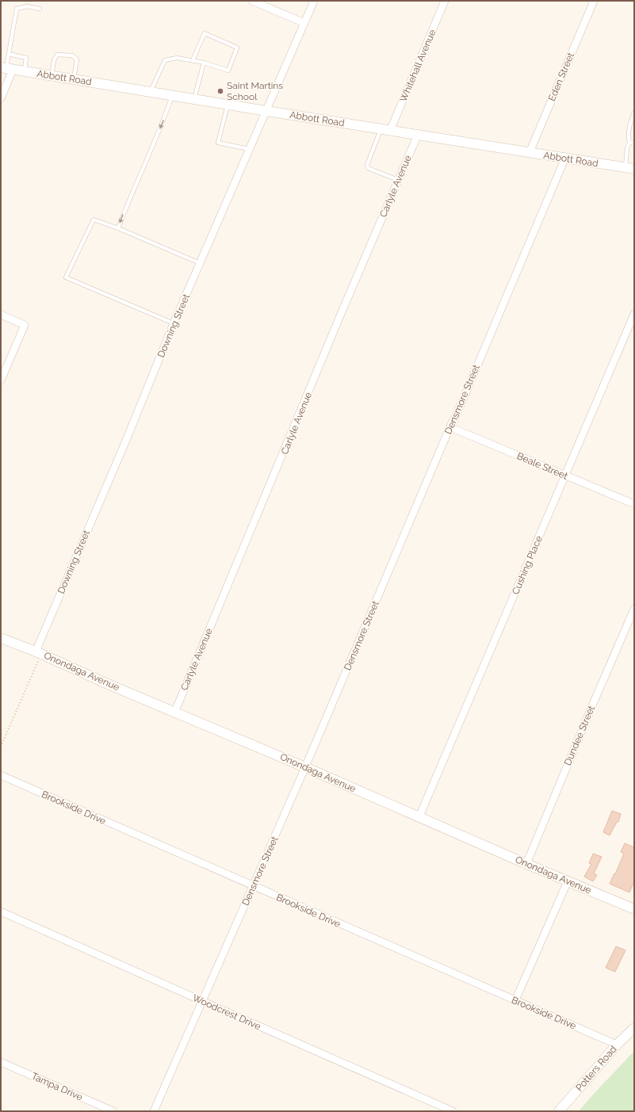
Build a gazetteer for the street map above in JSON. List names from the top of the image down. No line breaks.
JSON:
{"streets":{"street":["Whitehall Avenue","Eden Street","Abbott Road","Carlyle Avenue","Downing Street","Densmore Street","Beale Street","Cushing Place","Onondaga Avenue","Dundee Street","Brookside Drive","Woodcrest Drive","Potters Road","Tampa Drive"]},"crossings":[["Whitehall Avenue","Abbott Road"],["Eden Street","Abbott Road"],["Abbott Road","Carlyle Avenue"],["Abbott Road","Downing Street"],["Abbott Road","Densmore Street"],["Carlyle Avenue","Onondaga Avenue"],["Downing Street","Onondaga Avenue"],["Densmore Street","Beale Street"],["Densmore Street","Onondaga Avenue"],["Densmore Street","Brookside Drive"],["Densmore Street","Woodcrest Drive"],["Beale Street","Cushing Place"],["Cushing Place","Onondaga Avenue"],["Onondaga Avenue","Dundee Street"],["Brookside Drive","Potters Road"]],"places":["Saint Martins School"]}
